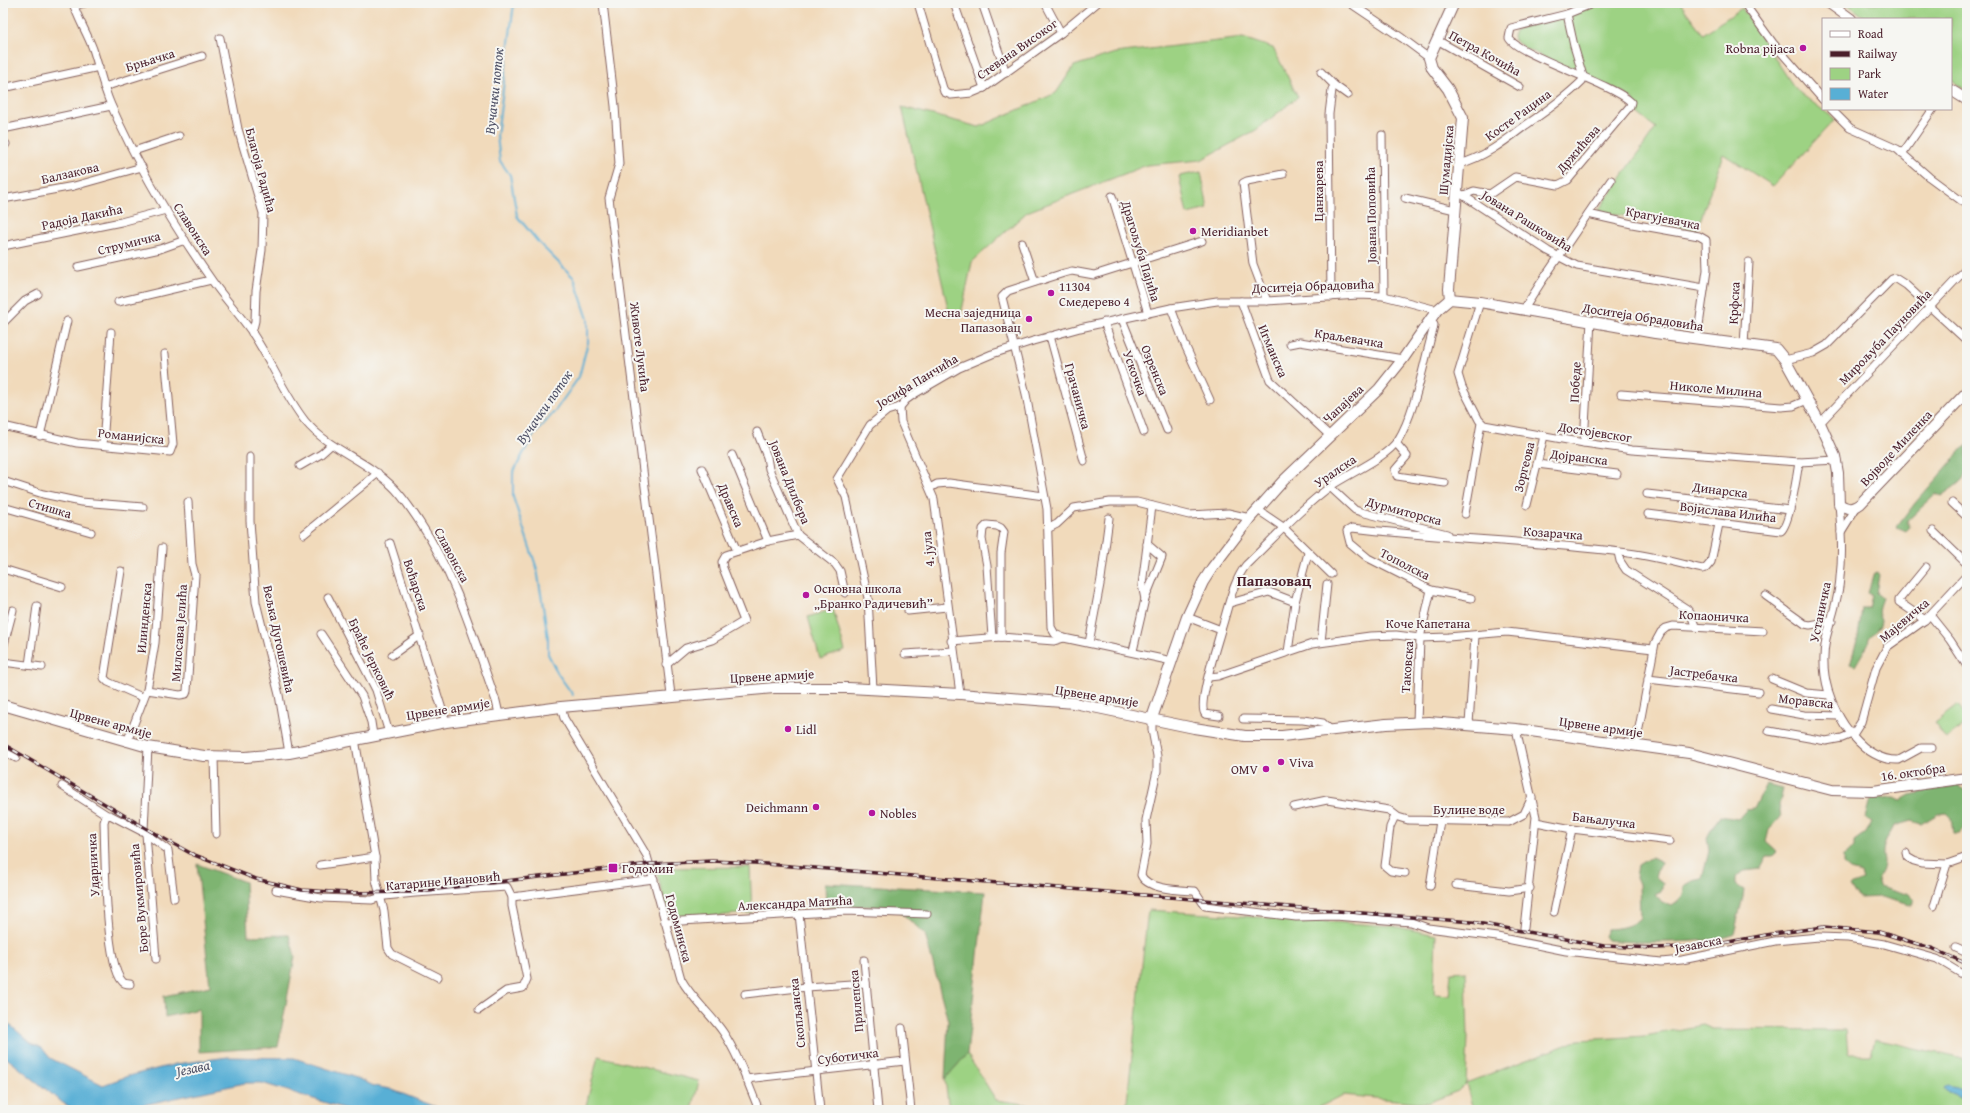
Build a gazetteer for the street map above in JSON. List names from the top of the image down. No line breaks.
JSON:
{"streets":{"main road":["Шумадијска","Доситеја Обрадовића","Чапајева","Војводе Миленка","Устаничка","Црвене армије","16. октобра"],"street":["Стевана Високог","Петра Кочића","Брњачка","Косте Рацина","Држићева","Благоја Радића","Балзакова","Цанкарева","Јована Поповића","Радоја Дакића","Крагујевачка","Јована Рашковића","Славонска","Струмичка","Драгољуба Пајића","Крфска","Мирољуба Пауновића","Краљевачка","Животе Лукића","Игманска","Озренска","Ускочка","Јосифа Панчића","Победе","Николе Милина","Грачаничка","Достојевског","Романијска","Дојранска","Зоргеова","Уралска","Јована Дилбера","Динарска","Дравска","Стишка","Дурмиторска","Војислава Илића","Козарачка","4. јула","Тополска","Воћарска","Копаоничка","Илинденска","Мајевичка","Коче Капетана","Милосава Јелића","Вељка Дугошевића","Браће Јерковић","Таковска","Јастребачка","Моравска","Булине воде","Бањалучка","Ударничка","Катарине Ивановић","Боре Вукмировића","Александра Матића","Годоминска","Језавска","Прилепска","Скопљанска","Суботичка"]},"crossings":[["Брњачка","Славонска"],["Косте Рацина","Држићева"],["Косте Рацина","Шумадијска"],["Држићева","Шумадијска"],["Држићева","Јована Рашковића"],["Шумадијска","Јована Рашковића"],["Шумадијска","Доситеја Обрадовића"],["Благоја Радића","Славонска"],["Балзакова","Славонска"],["Цанкарева","Доситеја Обрадовића"],["Јована Поповића","Доситеја Обрадовића"],["Радоја Дакића","Славонска"],["Крагујевачка","Јована Рашковића"],["Крагујевачка","Доситеја Обрадовића"],["Славонска","Струмичка"],["Славонска","Црвене армије"],["Драгољуба Пајића","Доситеја Обрадовића"],["Доситеја Обрадовића","Крфска"],["Доситеја Обрадовића","Игманска"],["Доситеја Обрадовића","Озренска"],["Доситеја Обрадовића","Ускочка"],["Доситеја Обрадовића","Јосифа Панчића"],["Доситеја Обрадовића","Победе"],["Доситеја Обрадовића","Грачаничка"],["Доситеја Обрадовића","Чапајева"],["Доситеја Обрадовића","Уралска"],["Доситеја Обрадовића","Устаничка"],["Мирољуба Пауновића","Устаничка"],["Краљевачка","Чапајева"],["Животе Лукића","Црвене армије"],["Игманска","Чапајева"],["Јосифа Панчића","4. јула"],["Јосифа Панчића","Црвене армије"],["Победе","Достојевског"],["Николе Милина","Устаничка"],["Чапајева","Уралска"],["Чапајева","Црвене армије"],["Чапајева","Језавска"],["Достојевског","Зоргеова"],["Достојевског","Војислава Илића"],["Достојевског","Устаничка"],["Дојранска","Зоргеова"],["Уралска","Дурмиторска"],["Уралска","Коче Капетана"],["Динарска","Војислава Илића"],["Дурмиторска","Козарачка"],["Војислава Илића","Козарачка"],["Козарачка","Тополска"],["4. јула","Црвене армије"],["Тополска","Таковска"],["Воћарска","Црвене армије"],["Устаничка","Мајевичка"],["Устаничка","Моравска"],["Копаоничка","Коче Капетана"],["Копаоничка","Јастребачка"],["Копаоничка","Црвене армије"],["Илинденска","Милосава Јелића"],["Коче Капетана","Таковска"],["Вељка Дугошевића","Црвене армије"],["Браће Јерковић","Црвене армије"],["Таковска","Црвене армије"],["Црвене армије","16. октобра"],["Црвене армије","Годоминска"],["Црвене армије","Језавска"],["Катарине Ивановић","Годоминска"],["Александра Матића","Годоминска"],["Александра Матића","Скопљанска"],["Годоминска","Суботичка"],["Прилепска","Суботичка"],["Скопљанска","Суботичка"]],"districts":["Папазовац"],"water":["Вучачки поток","Језава"],"places":{"other":["Robna pijaca","Meridianbet","11304 Смедерево 4","Месна заједница Папазовац","Основна школа „Бранко Радичевић”","Lidl","Viva","OMV","Deichmann","Nobles"],"transit":["Годомин"]},"legend":["Road","Railway","Park","Water"]}
